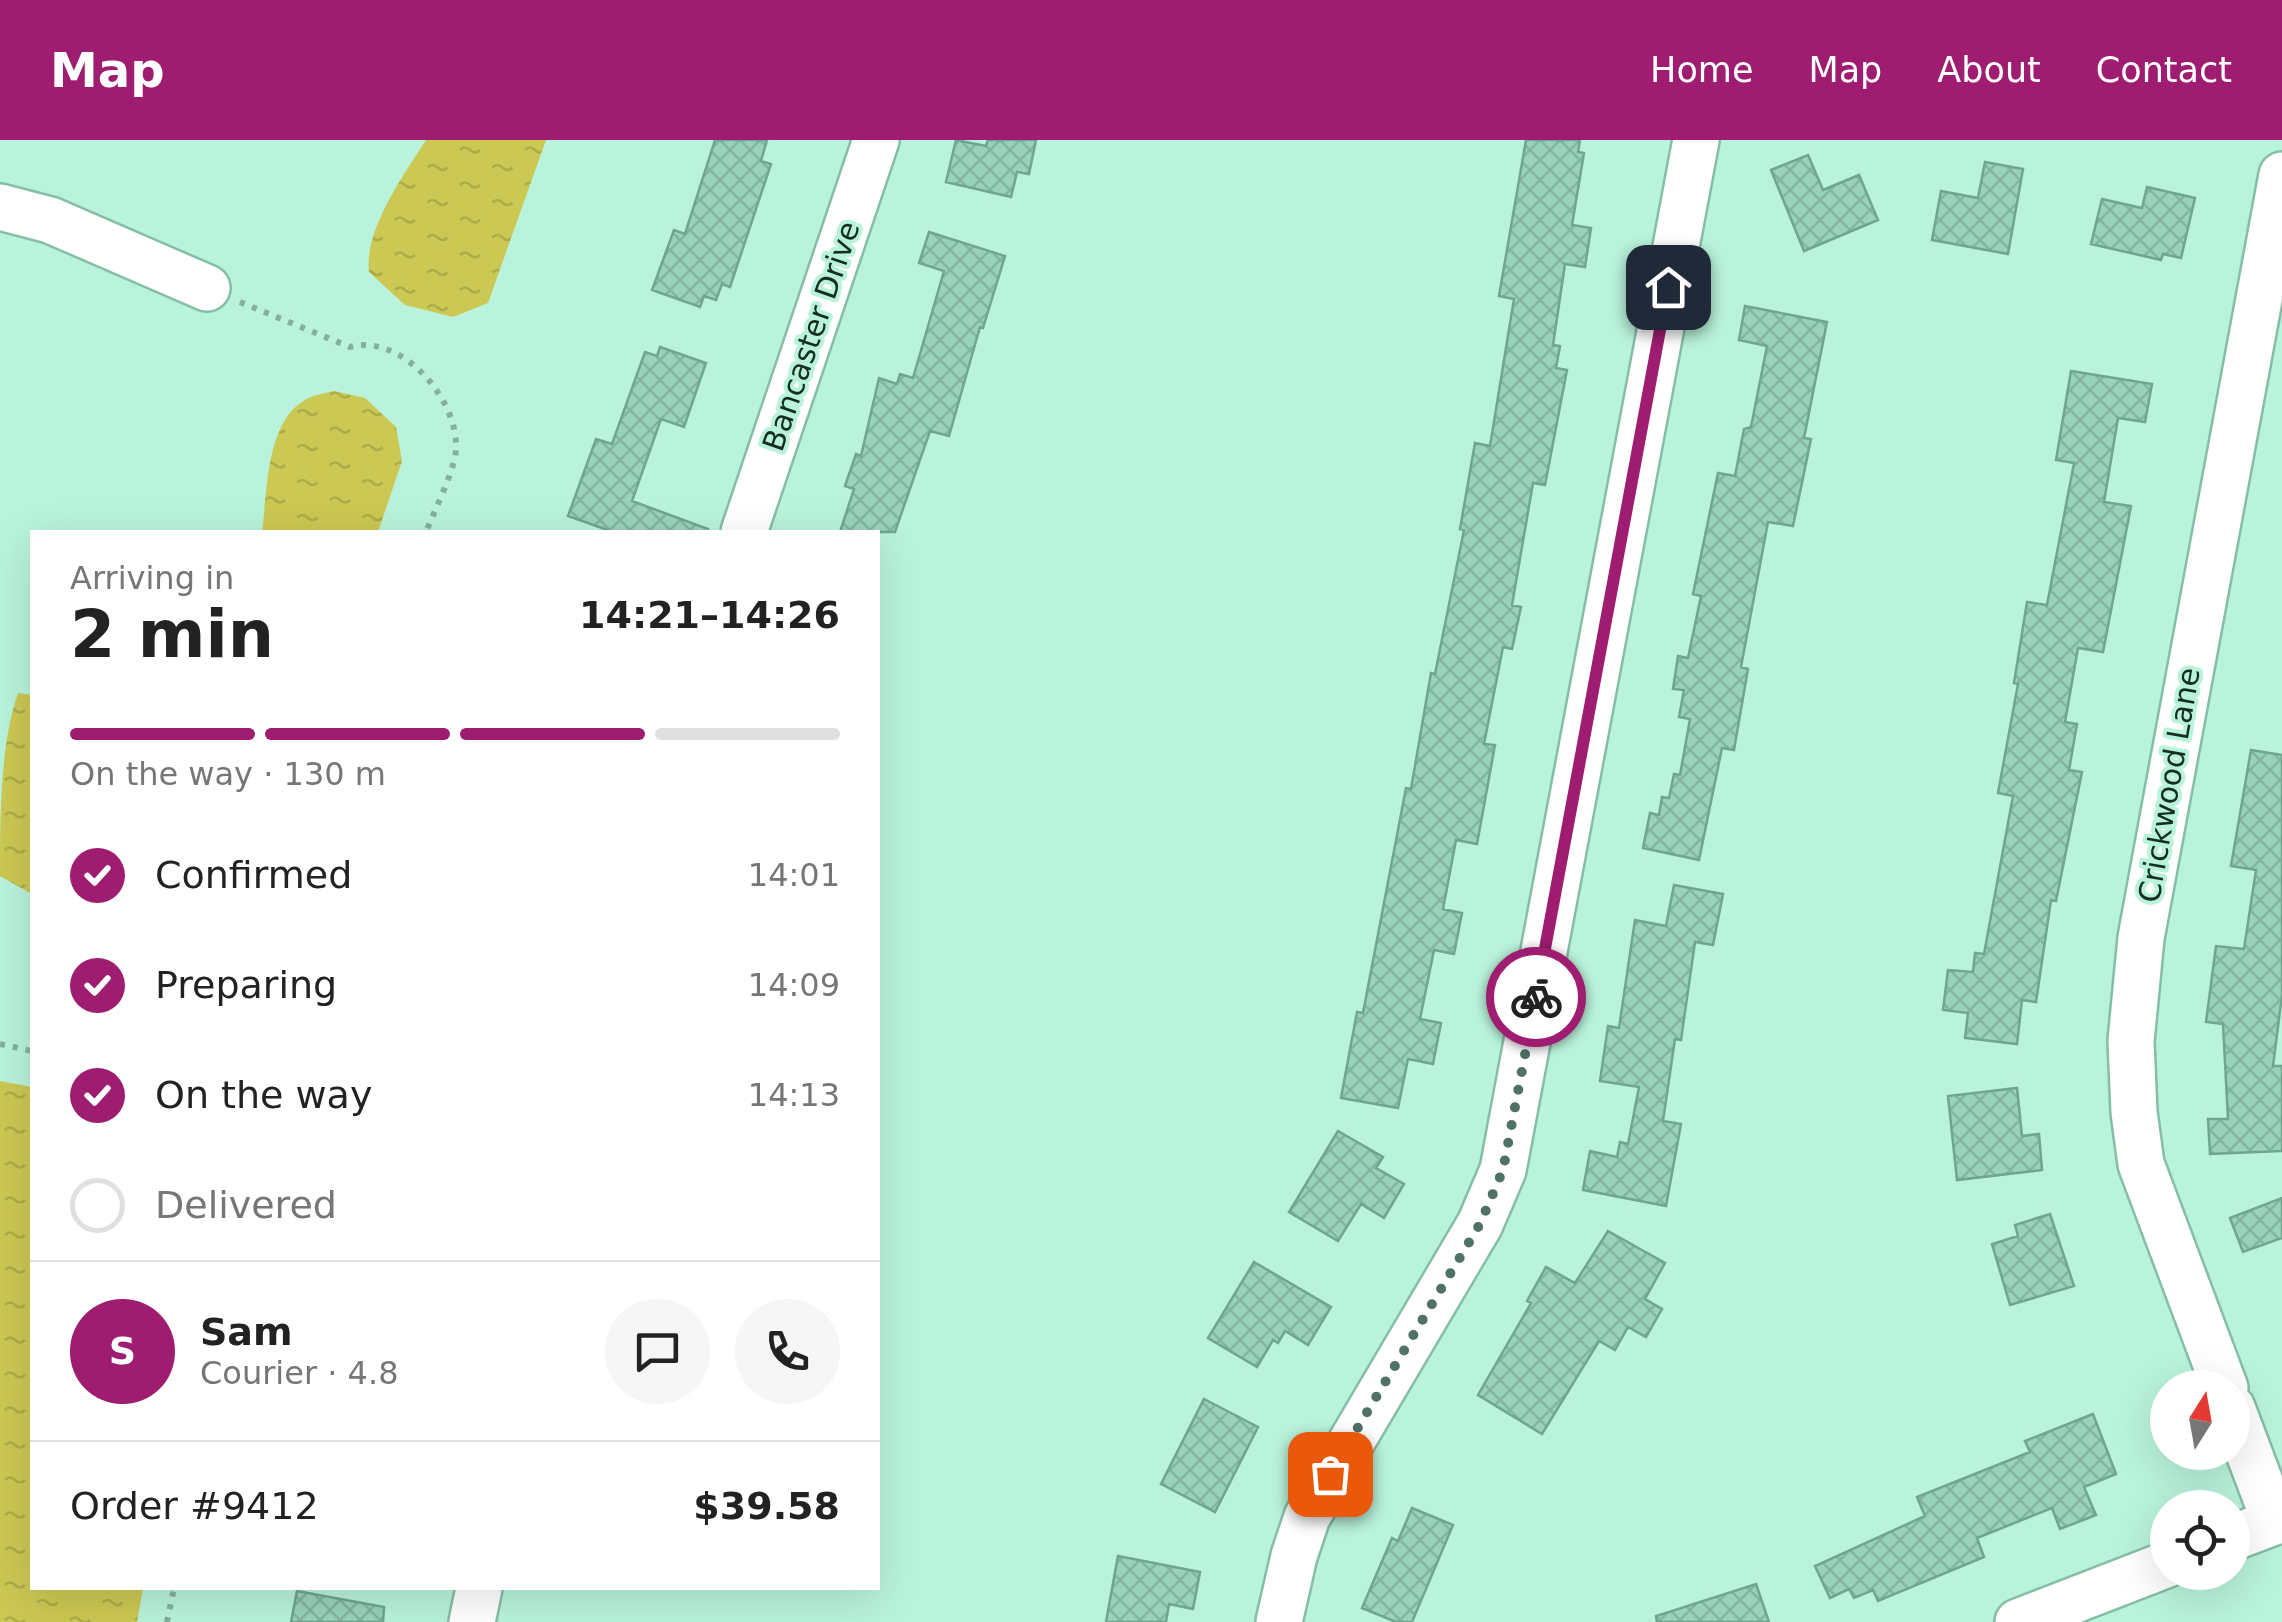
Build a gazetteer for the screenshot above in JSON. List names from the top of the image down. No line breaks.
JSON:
{"streets":{"street":["Bancaster Drive","Crickwood Lane"]},"north":"top","page":{"header":"Map","nav":["Home","Map","About","Contact"],"heading":["2 min","Arriving in","14:21–14:26"],"panel":["Sam","Courier · 4.8","Order #9412","$39.58"],"bar":"On the way · 130 m","list":[["Confirmed","14:01"],["Preparing","14:09"],["On the way","14:13"],"Delivered"],"round":"S"}}
